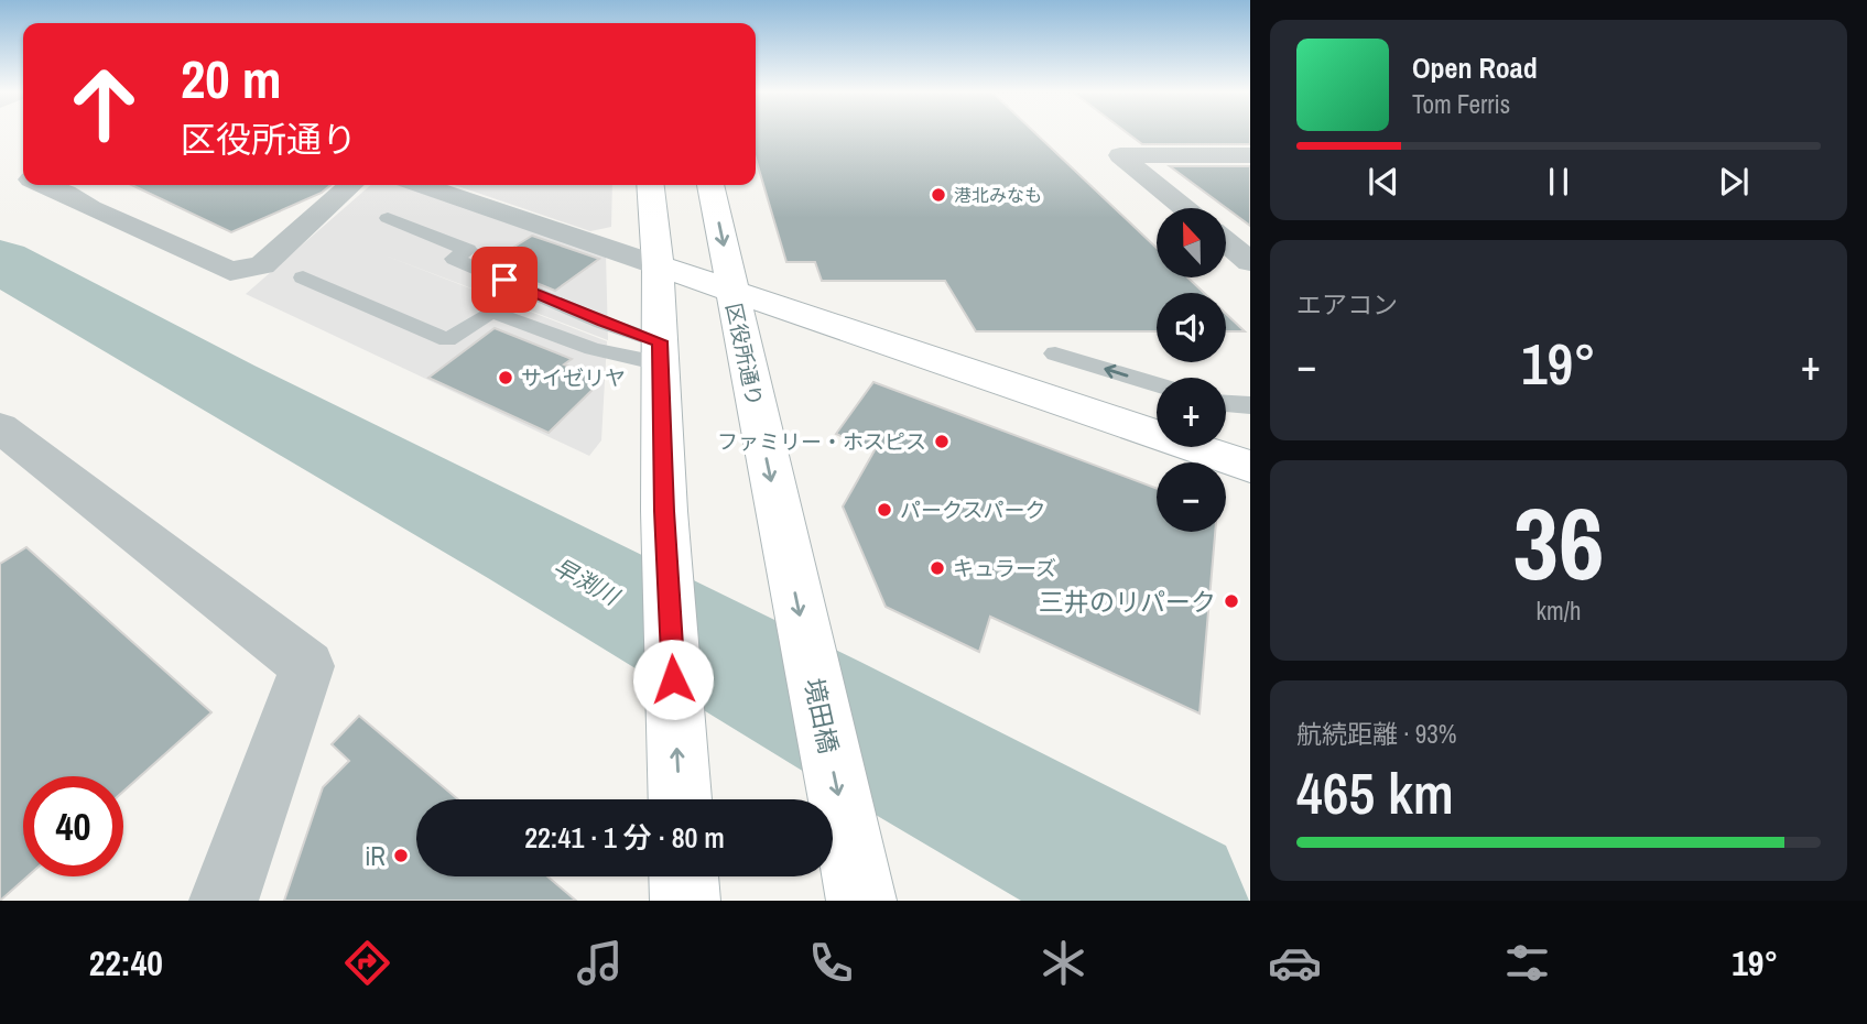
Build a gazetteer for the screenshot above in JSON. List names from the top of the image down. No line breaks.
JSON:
{"streets":{"street":["区役所通り","境田橋"]},"crossings":[["区役所通り","境田橋"]],"water":["早渕川"],"places":["港北みなも","サイゼリヤ","ファミリー・ホスピス","パークスパーク","キュラーズ","三井のリパーク","iR"],"north":"top","page":{"turn":["20 m","区役所通り"],"song":["Open Road","Tom Ferris"],"map_buttons":["+","−"],"tile":["エアコン",["36","km/h"],["航続距離 · 93%","465 km"]],"heat":["−","19°","+"],"limit":"40","trip":"22:41 · 1 分 · 80 m","tabs":["22:40","19°"]}}
